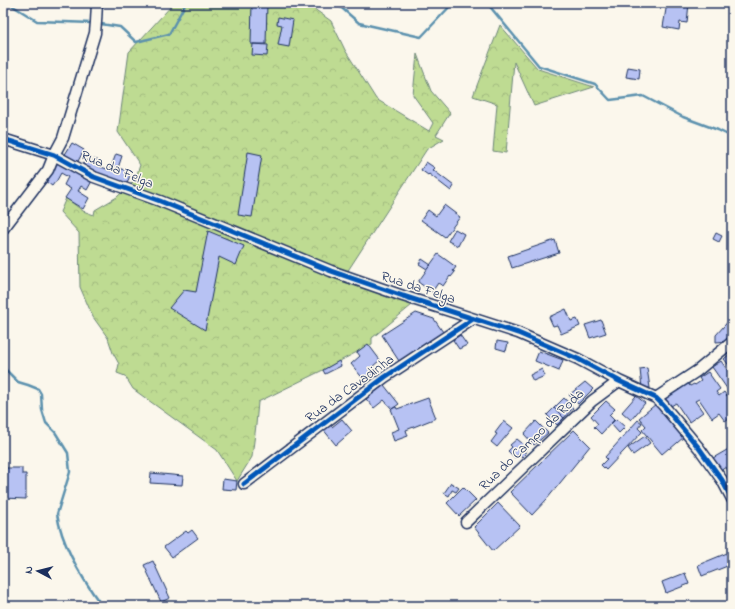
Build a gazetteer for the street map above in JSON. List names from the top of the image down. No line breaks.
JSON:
{"streets":{"street":["Rua da Felga","Rua da Cavadinha","Rua do Campo da Roda"]},"crossings":[["Rua da Felga","Rua da Cavadinha"],["Rua da Felga","Rua do Campo da Roda"]],"north":"left"}
